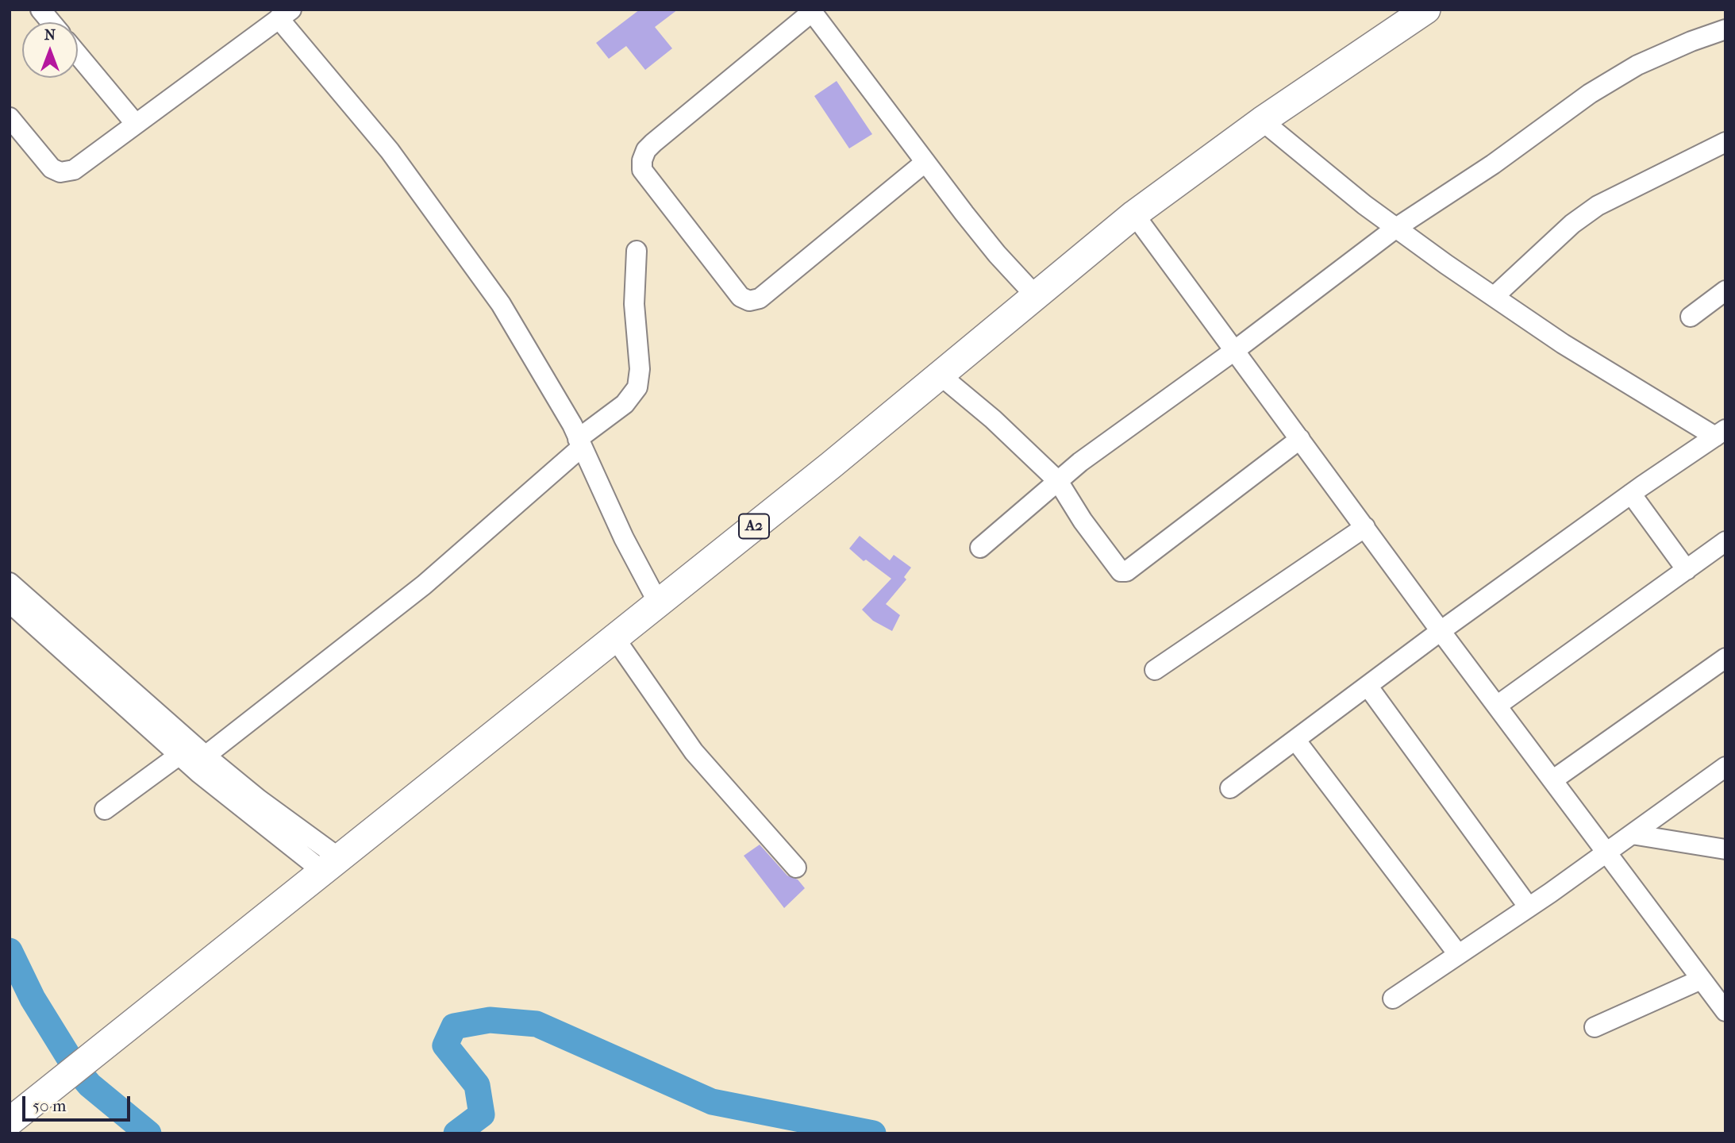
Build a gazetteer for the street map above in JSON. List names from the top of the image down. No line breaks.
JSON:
{"streets":{"highway":["A2"]},"scale_bar":"50 m","north":"top"}
